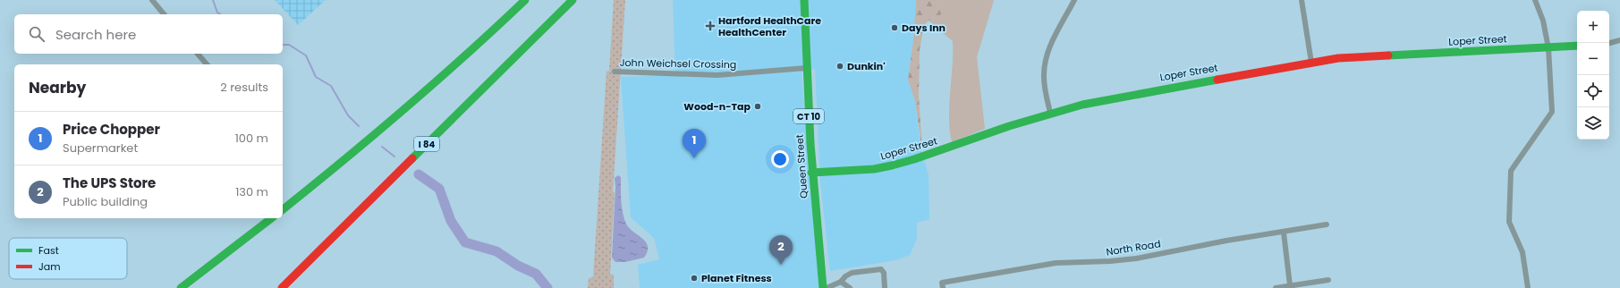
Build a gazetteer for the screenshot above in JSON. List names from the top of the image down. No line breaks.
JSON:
{"streets":{"main road":["Loper Street","CT 10","I 84","Queen Street"],"street":["John Weichsel Crossing","North Road"]},"crossings":[["Loper Street","Queen Street"],["John Weichsel Crossing","Queen Street"]],"places":{"health":["Hartford HealthCare HealthCenter"],"other":["Days Inn","Dunkin'","Wood-n-Tap","Planet Fitness"]},"legend":["Fast","Jam"],"page":{"map_buttons":["+","−"],"search":"Search here","heading":["Nearby","2 results"],"list":[{"mark":"1","name":"Price Chopper","note":"Supermarket","value":"100 m"},{"mark":"2","name":"The UPS Store","note":"Public building","value":"130 m"}],"pins":["1","2"]}}
